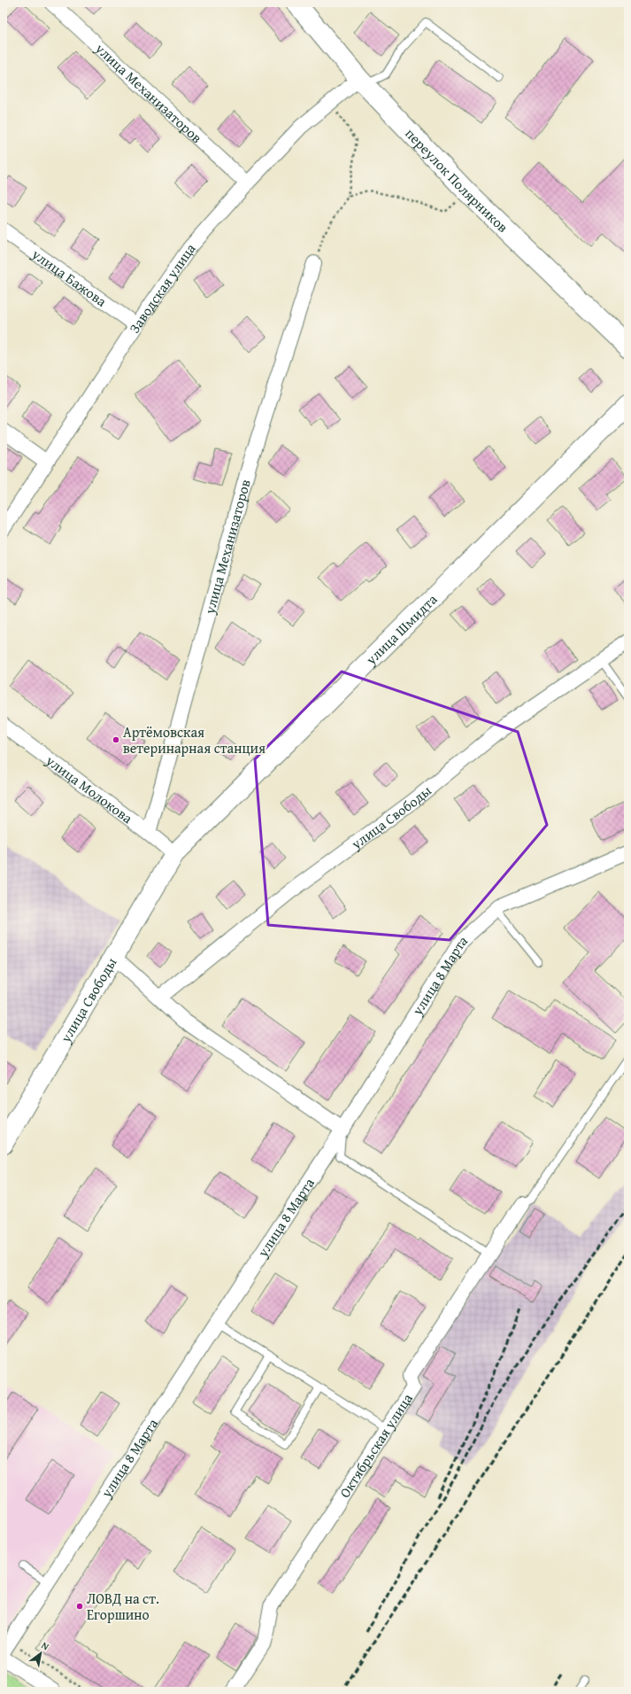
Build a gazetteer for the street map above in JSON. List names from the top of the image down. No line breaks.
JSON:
{"streets":{"street":["улица Механизаторов","переулок Полярников","улица Бажова","Заводская улица","улица Шмидта","улица Молокова","улица Свободы","улица 8 Марта","Октябрьская улица"]},"crossings":[["улица Механизаторов","Заводская улица"],["улица Механизаторов","улица Молокова"],["переулок Полярников","Заводская улица"],["улица Бажова","Заводская улица"],["улица Шмидта","улица Молокова"],["улица Шмидта","улица Свободы"],["улица Молокова","улица Свободы"]],"places":["Артёмовская ветеринарная станция","ЛОВД на ст. Егоршино"],"north":"top right"}
